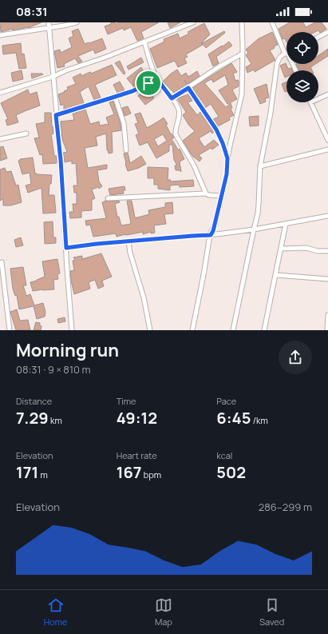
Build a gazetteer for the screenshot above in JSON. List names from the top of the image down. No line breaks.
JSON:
{"page":{"status":"08:31","heading":["Morning run","08:31 · 9 × 810 m"],"stats":[["Distance","7.29 km"],["Time","49:12"],["Pace","6:45 /km"],["Elevation","171 m"],["Heart rate","167 bpm"],["kcal","502"]],"chart":["Elevation","286–299 m"],"tabs":["Home","Map","Saved"]}}
